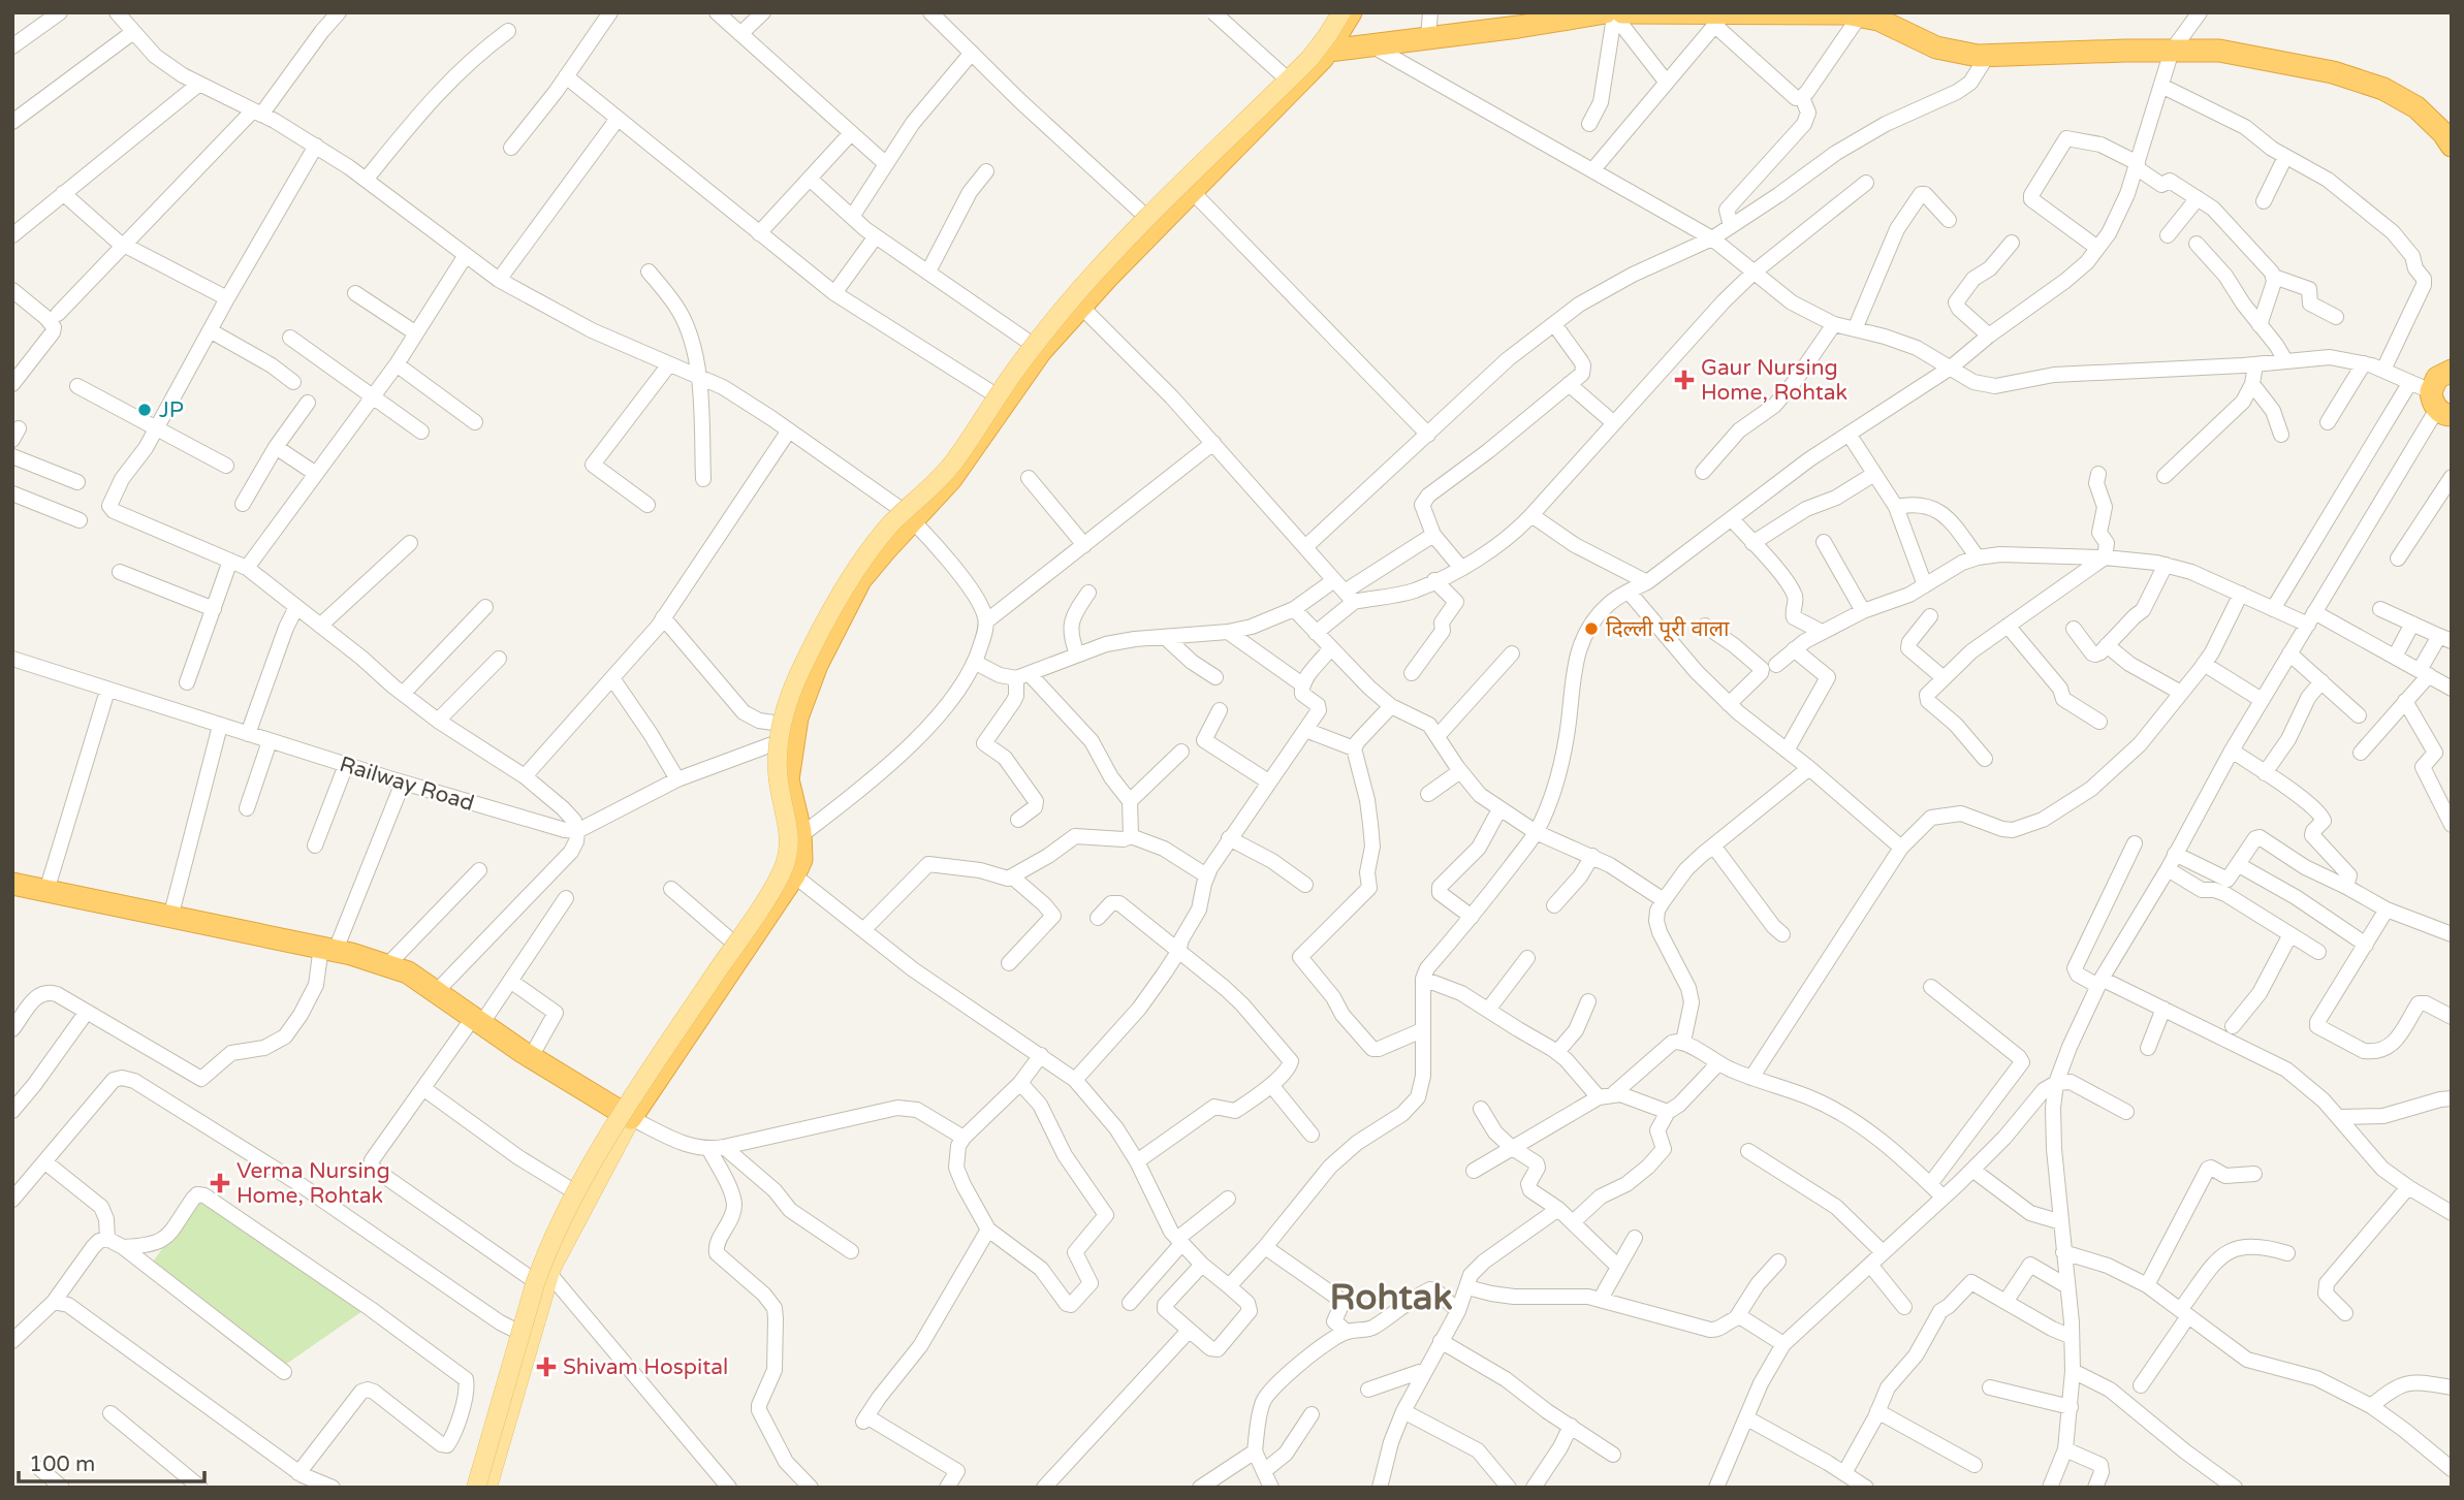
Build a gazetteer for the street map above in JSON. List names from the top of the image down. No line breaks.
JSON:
{"streets":{"street":["Railway Road"]},"districts":["Rohtak"],"places":{"health":["Gaur Nursing Home, Rohtak","Verma Nursing Home, Rohtak","Shivam Hospital"],"other":["JP","दिल्ली पूरी वाला"]},"scale_bar":"100 m"}
